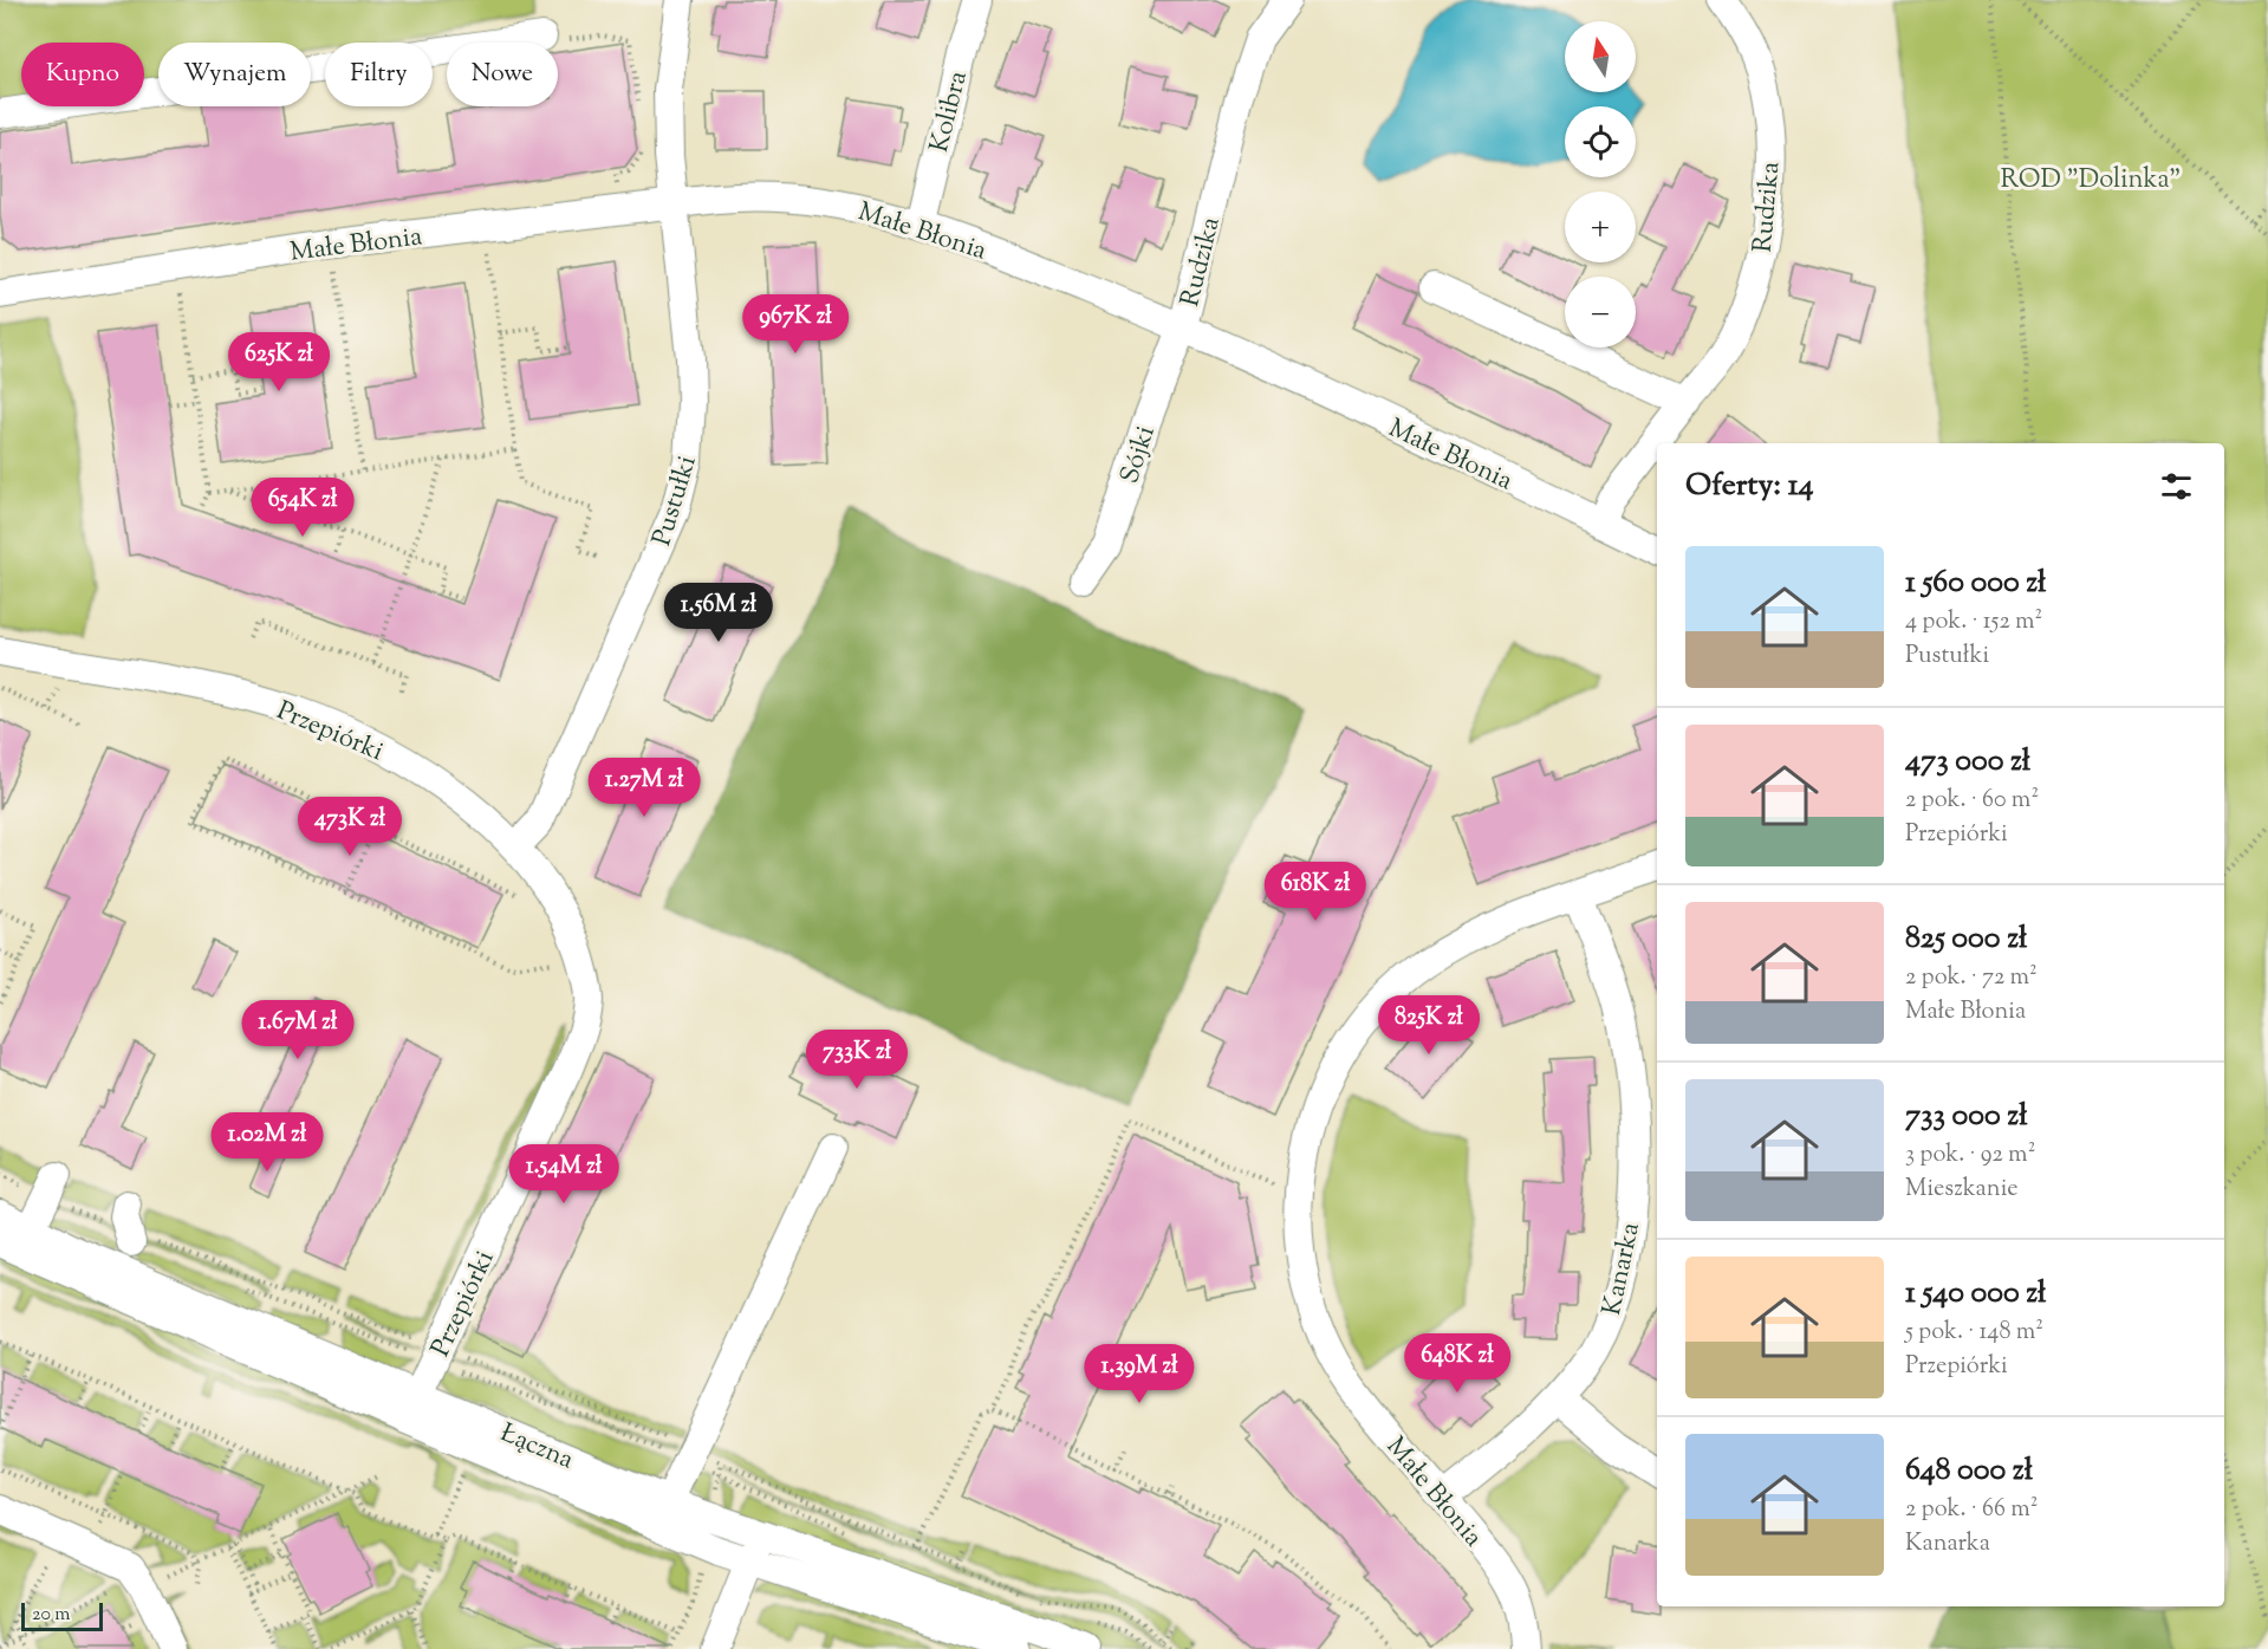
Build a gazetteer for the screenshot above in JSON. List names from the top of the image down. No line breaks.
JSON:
{"streets":{"street":["Kolibra","Rudzika","Małe Błonia","Sójki","Pustułki","Przepiórki","Kanarka","Łączna"]},"crossings":[["Kolibra","Małe Błonia"],["Rudzika","Małe Błonia"],["Rudzika","Sójki"],["Małe Błonia","Sójki"],["Małe Błonia","Pustułki"],["Małe Błonia","Kanarka"],["Pustułki","Przepiórki"],["Przepiórki","Łączna"]],"parks":["ROD \"Dolinka\""],"scale_bar":"20 m","north":"top","page":{"map_buttons":["+","−"],"chip":["Kupno","Wynajem","Filtry","Nowe"],"price":["967K zł","625K zł","654K zł","1.56M zł","1.27M zł","473K zł","618K zł","825K zł","1.67M zł","733K zł","1.02M zł","1.54M zł","648K zł","1.39M zł"],"heading":"Oferty: 14","list":[{"name":"1 560 000 zł","note":"4 pok. · 152 m² · Pustułki"},{"name":"473 000 zł","note":"2 pok. · 60 m² · Przepiórki"},{"name":"825 000 zł","note":"2 pok. · 72 m² · Małe Błonia"},{"name":"733 000 zł","note":"3 pok. · 92 m² · Mieszkanie"},{"name":"1 540 000 zł","note":"5 pok. · 148 m² · Przepiórki"},{"name":"648 000 zł","note":"2 pok. · 66 m² · Kanarka"}],"scale":"20 m"}}
